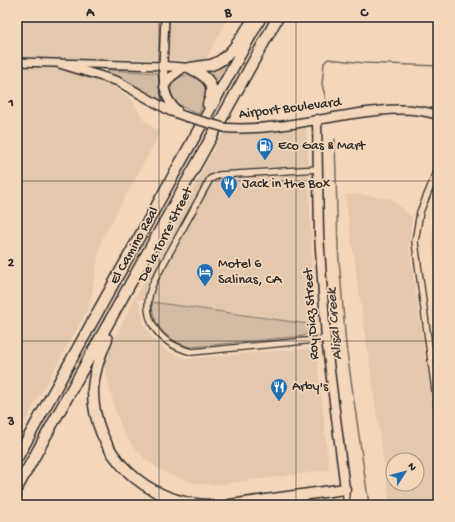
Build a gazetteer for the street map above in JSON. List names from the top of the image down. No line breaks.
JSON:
{"streets":{"highway":["El Camino Real"],"main road":["Airport Boulevard","Roy Diaz Street"],"street":["De la Torre Street"]},"crossings":[["Airport Boulevard","Roy Diaz Street"],["De la Torre Street","Roy Diaz Street"]],"water":["Alisal Creek"],"places":{"fuel station":["Eco Gas & Mart"],"restaurant":["Jack in the Box","Arby's"],"hotel":["Motel 6 Salinas, CA"]},"north":"top right","grid":{"columns":["A","B","C"],"rows":["1","2","3"]}}
